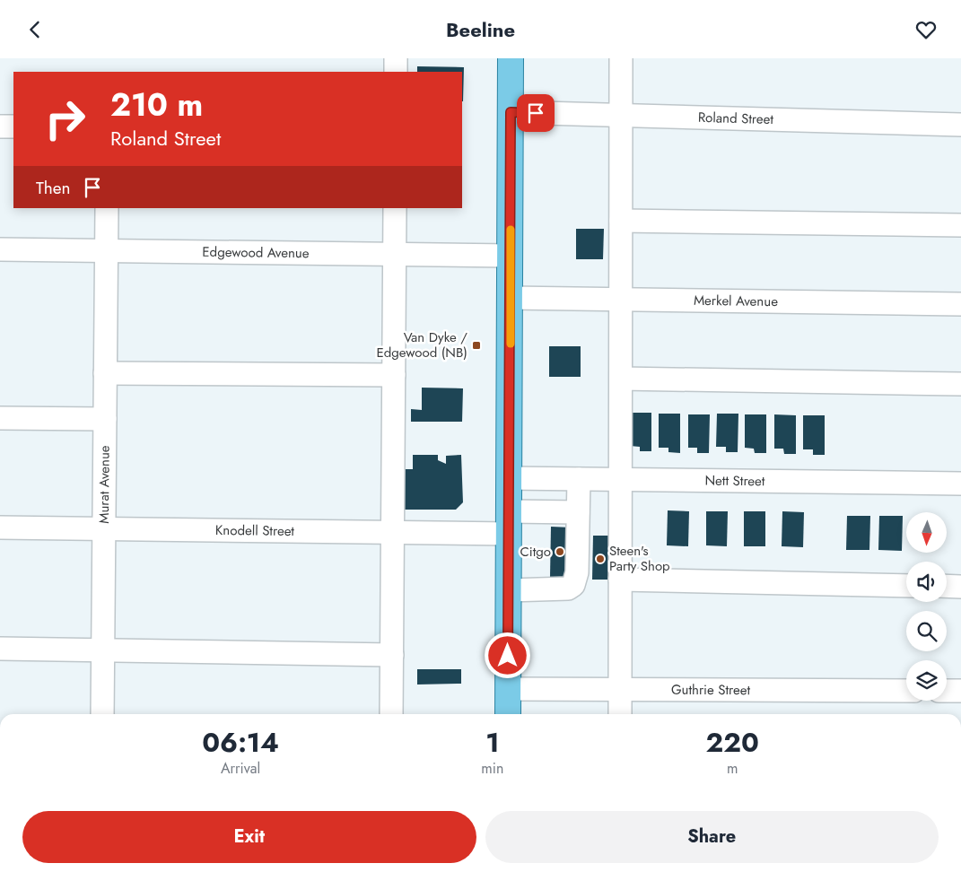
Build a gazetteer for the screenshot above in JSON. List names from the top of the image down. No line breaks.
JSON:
{"streets":{"street":["Roland Street","Edgewood Avenue","Merkel Avenue","Nett Street","Murat Avenue","Knodell Street","Guthrie Street"]},"crossings":[["Edgewood Avenue","Murat Avenue"],["Murat Avenue","Knodell Street"]],"places":{"transit":["Van Dyke / Edgewood (NB)"],"other":["Citgo","Steen's Party Shop"]},"north":"bottom","page":{"header":"Beeline","turn":["210 m","Roland Street"],"then":"Then","eta":["06:14","Arrival","1","min","220","m"],"buttons":["Exit","Share"]}}
